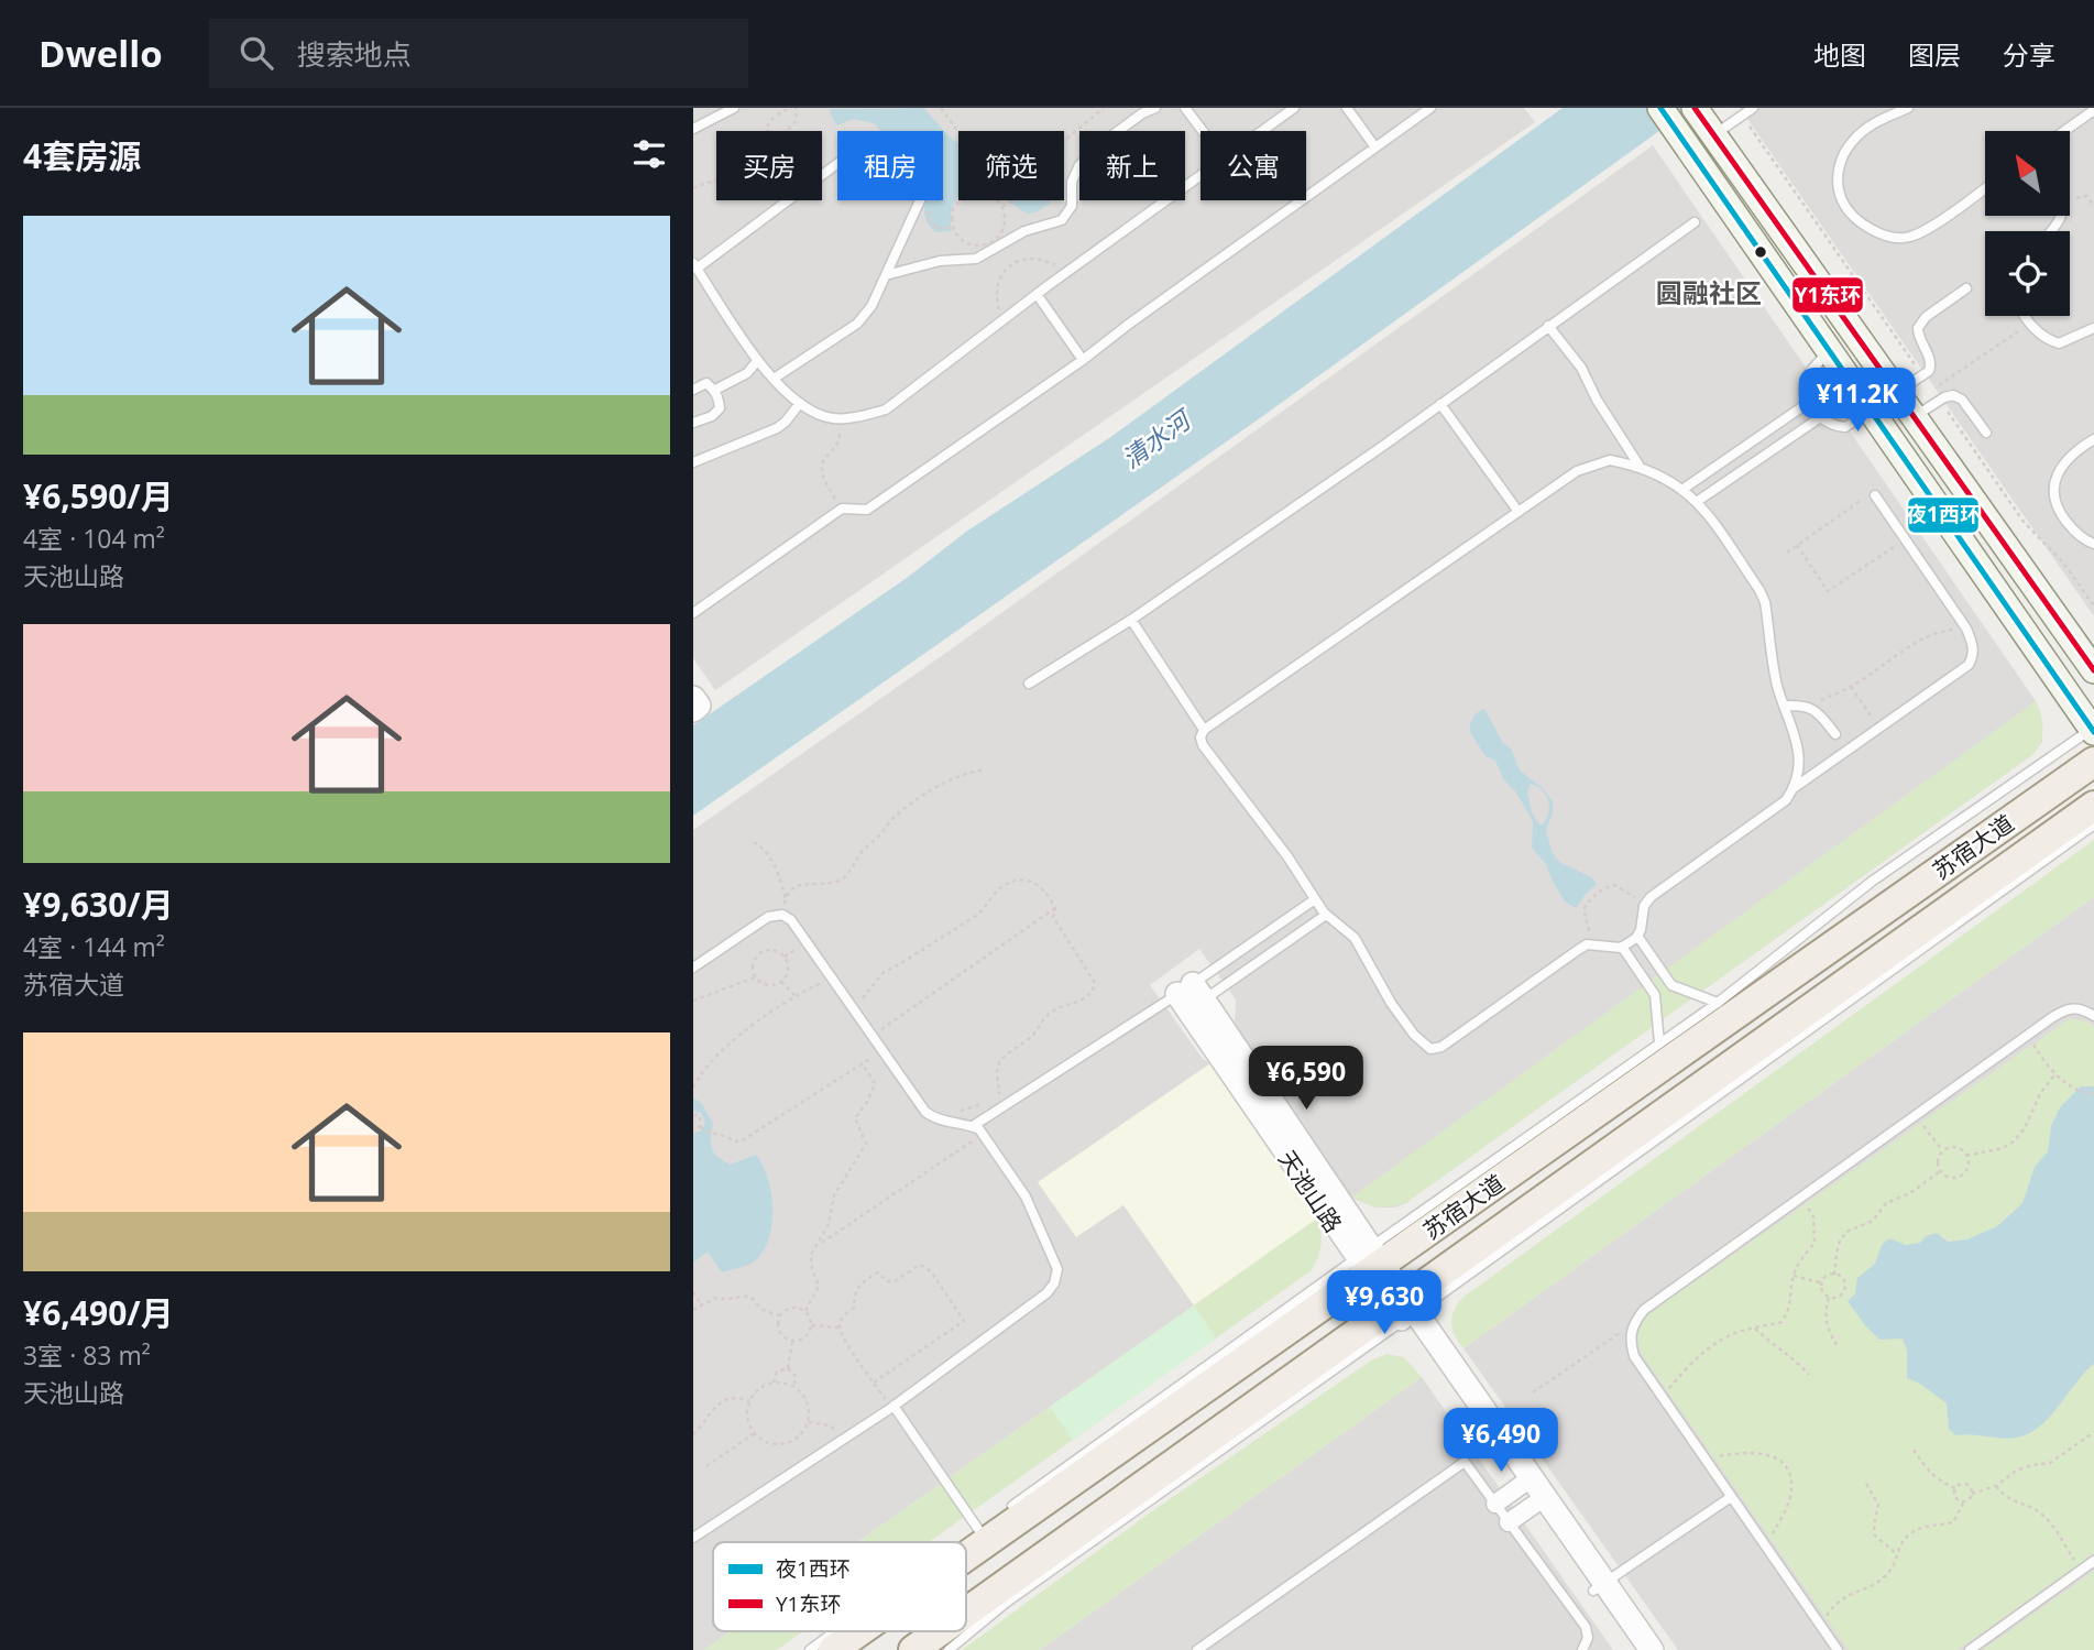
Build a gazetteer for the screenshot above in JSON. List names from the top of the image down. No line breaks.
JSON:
{"streets":{"main road":["苏宿大道"]},"districts":["圆融社区"],"water":["清水河"],"lines":["transit line 夜1西环","transit line Y1东环"],"legend":["夜1西环","Y1东环"],"north":"top left","page":{"header":"Dwello","search":"搜索地点","nav":["地图","图层","分享"],"heading":"4套房源","chip":["买房","租房","筛选","新上","公寓"],"list":[{"name":"¥6,590/月","note":"4室 · 104 m² · 天池山路"},{"name":"¥9,630/月","note":"4室 · 144 m² · 苏宿大道"},{"name":"¥6,490/月","note":"3室 · 83 m² · 天池山路"}],"price":["¥11.2K","¥6,590","¥9,630","¥6,490"]}}
